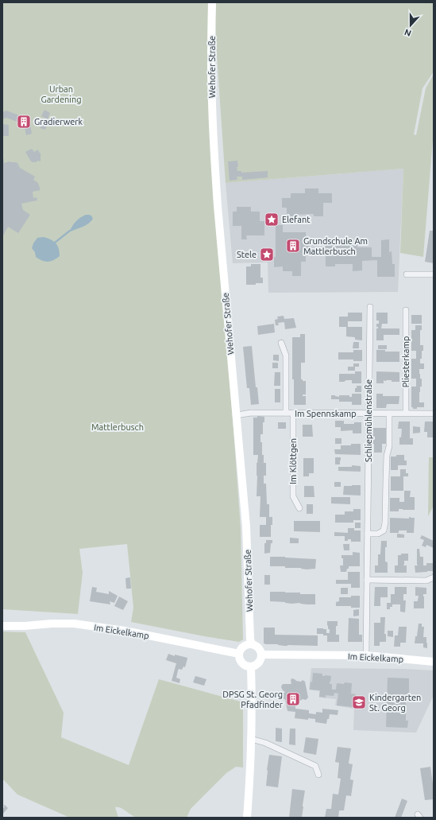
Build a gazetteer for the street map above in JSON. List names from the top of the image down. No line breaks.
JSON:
{"streets":{"street":["Wehofer Straße","Pliesterkamp","Im Spennskamp","Schliepmühlenstraße","Im Klöttgen","Im Eickelkamp"]},"crossings":[["Wehofer Straße","Im Spennskamp"],["Wehofer Straße","Im Eickelkamp"],["Pliesterkamp","Im Spennskamp"],["Im Spennskamp","Schliepmühlenstraße"],["Im Spennskamp","Im Klöttgen"],["Schliepmühlenstraße","Im Eickelkamp"]],"parks":["Urban Gardening","Mattlerbusch"],"places":{"building":["Gradierwerk","Grundschule Am Mattlerbusch","DPSG St. Georg Pfadfinder"],"place":["Elefant","Stele"],"school or university":["Kindergarten St. Georg"]},"north":"bottom"}
